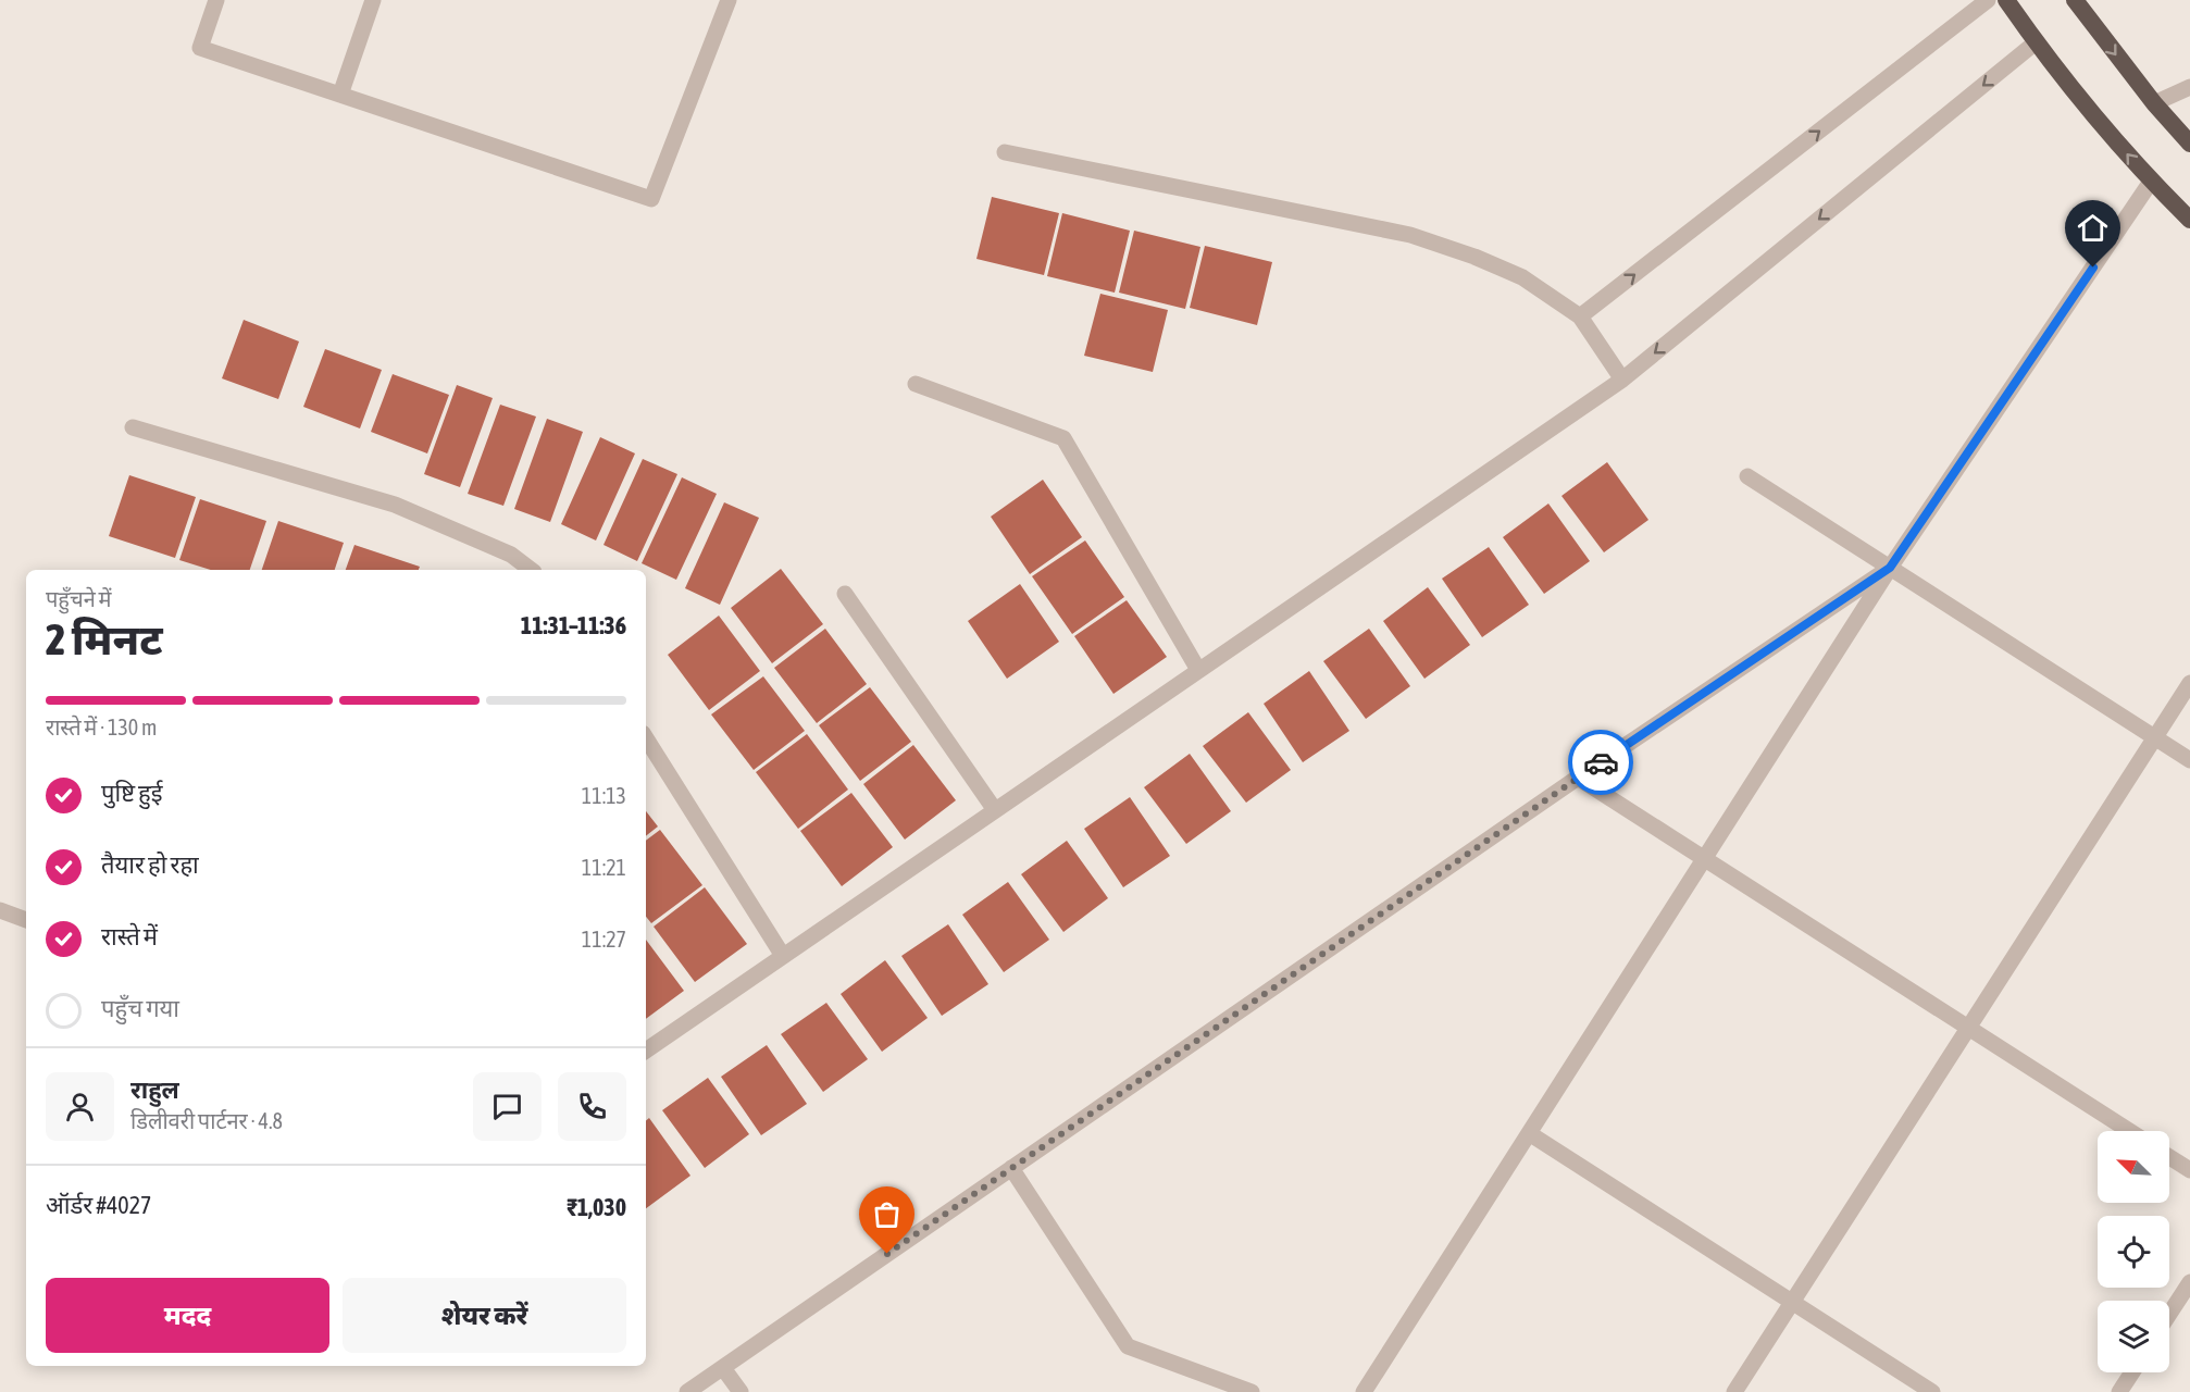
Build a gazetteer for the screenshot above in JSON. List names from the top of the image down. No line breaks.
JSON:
{"north":"top left","page":{"heading":["2 मिनट","पहुँचने में","11:31–11:36"],"panel":["राहुल","डिलीवरी पार्टनर · 4.8","ऑर्डर #4027","₹1,030"],"bar":"रास्ते में · 130 m","list":[["पुष्टि हुई","11:13"],["तैयार हो रहा","11:21"],["रास्ते में","11:27"],"पहुँच गया"],"buttons":["मदद","शेयर करें"]}}
